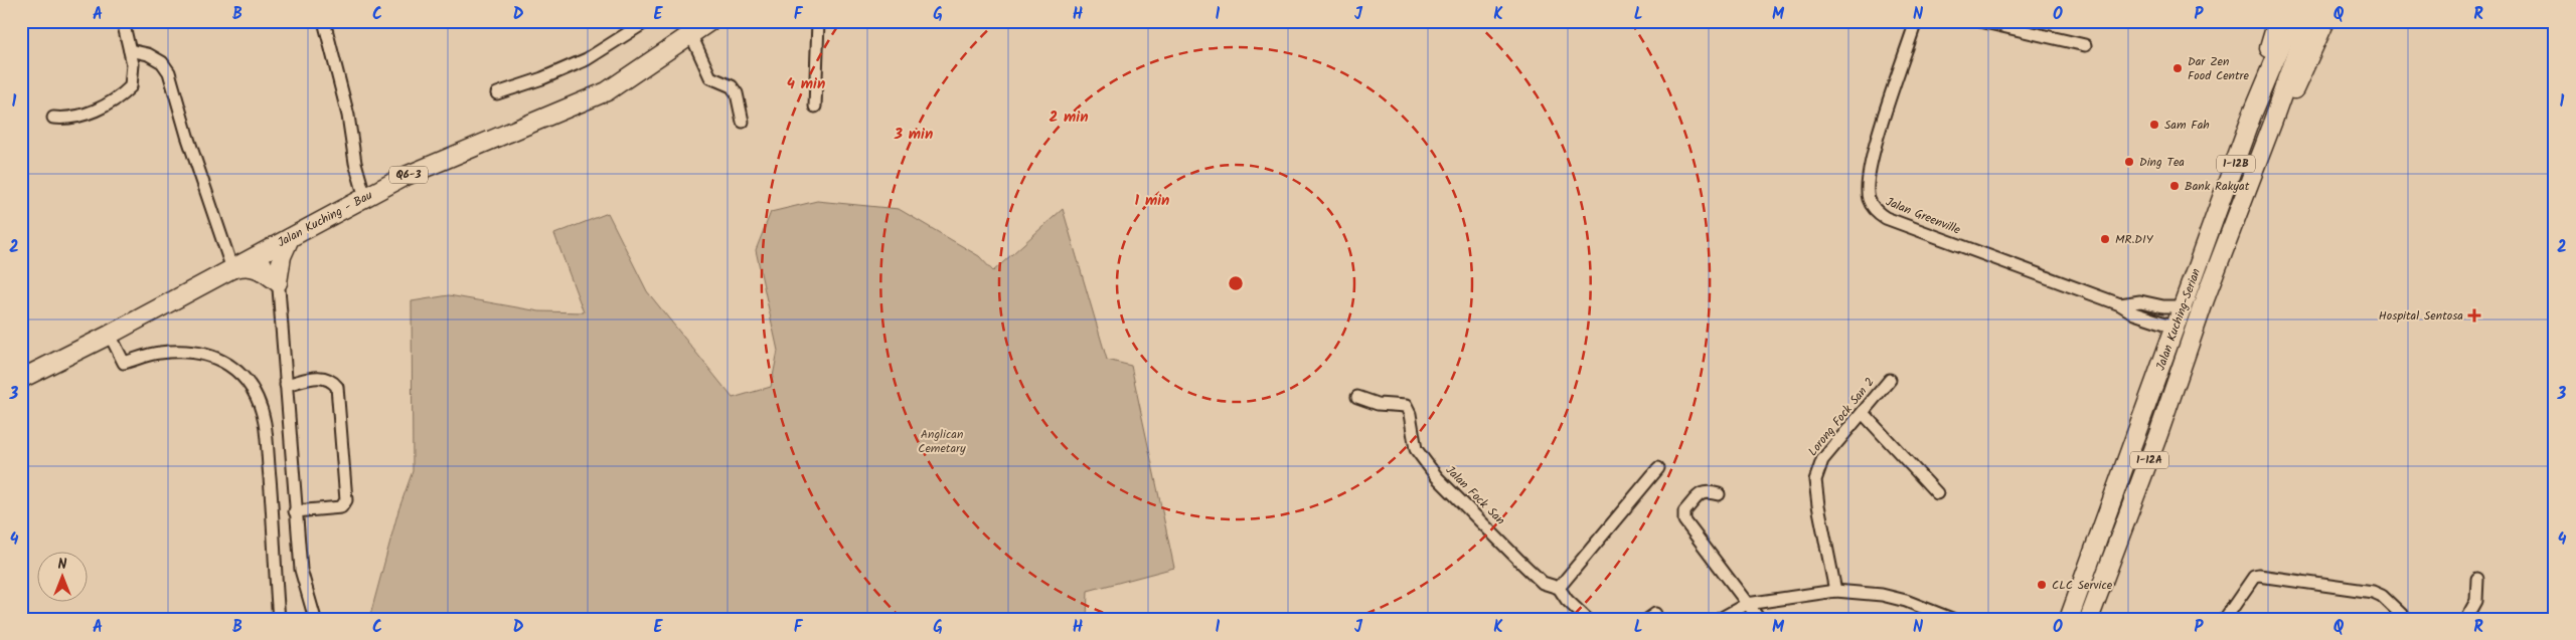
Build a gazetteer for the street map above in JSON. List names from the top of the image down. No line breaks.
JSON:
{"streets":{"main road":["1-12B","Q6-3","Jalan Kuching - Bau","Jalan Kuching-Serian","1-12A"],"street":["Jalan Greenville","Lorong Fock San 2","Jalan Fock San"]},"crossings":[["Jalan Greenville","Jalan Kuching-Serian"]],"parks":["Anglican Cemetary"],"places":{"other":["Dar Zen Food Centre","Sam Fah","Ding Tea","Bank Rakyat","MR.DIY","CLC Service"],"health":["Hospital Sentosa"]},"north":"top","grid":{"columns":["A","B","C","D","E","F","G","H","I","J","K","L","M","N","O","P","Q","R"],"rows":["1","2","3","4"]},"rings":["4 min","2 min","3 min","1 min"]}
